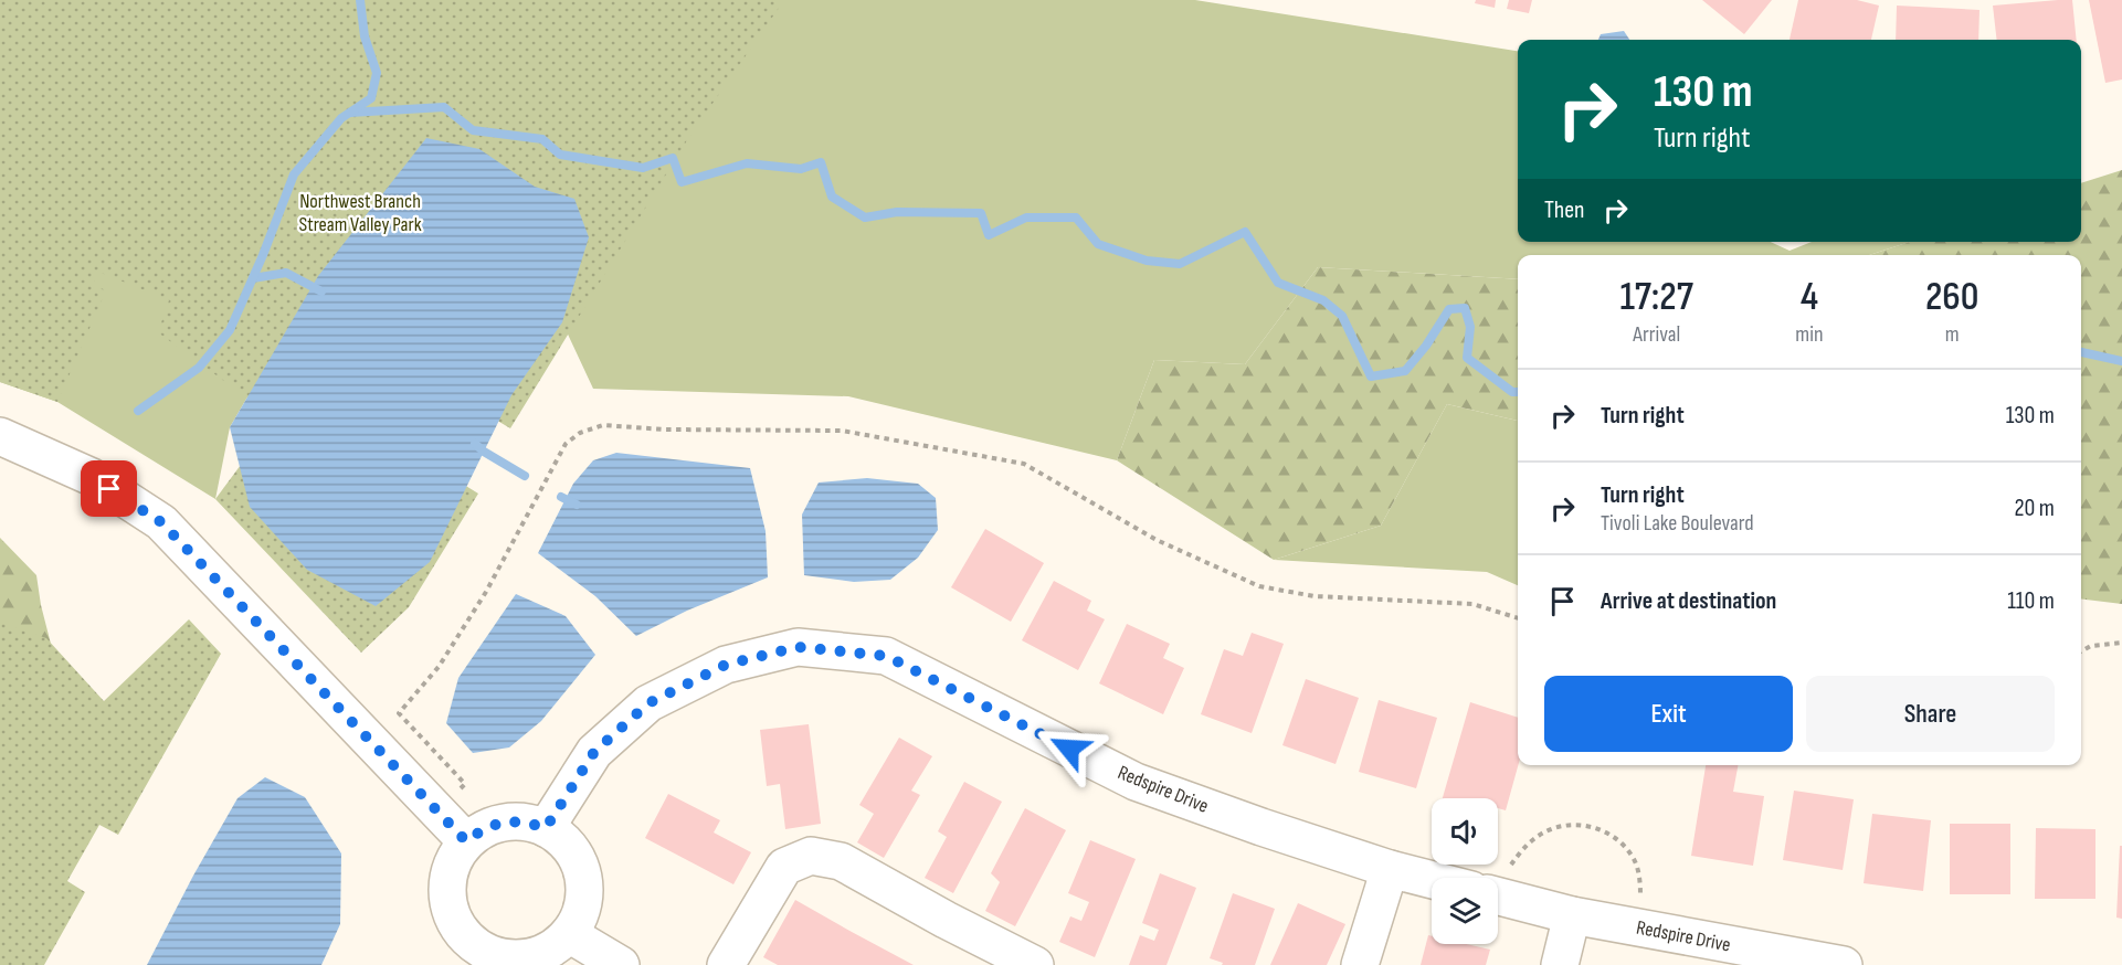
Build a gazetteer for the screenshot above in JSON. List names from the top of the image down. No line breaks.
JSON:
{"streets":{"street":["Redspire Drive"]},"parks":["Northwest Branch Stream Valley Park"],"page":{"turn":["130 m","Turn right"],"then":"Then","eta":["17:27","Arrival","4","min","260","m"],"list":[{"name":"Turn right","value":"130 m"},{"name":"Turn right","note":"Tivoli Lake Boulevard","value":"20 m"},{"name":"Arrive at destination","value":"110 m"}],"buttons":["Exit","Share"]}}
